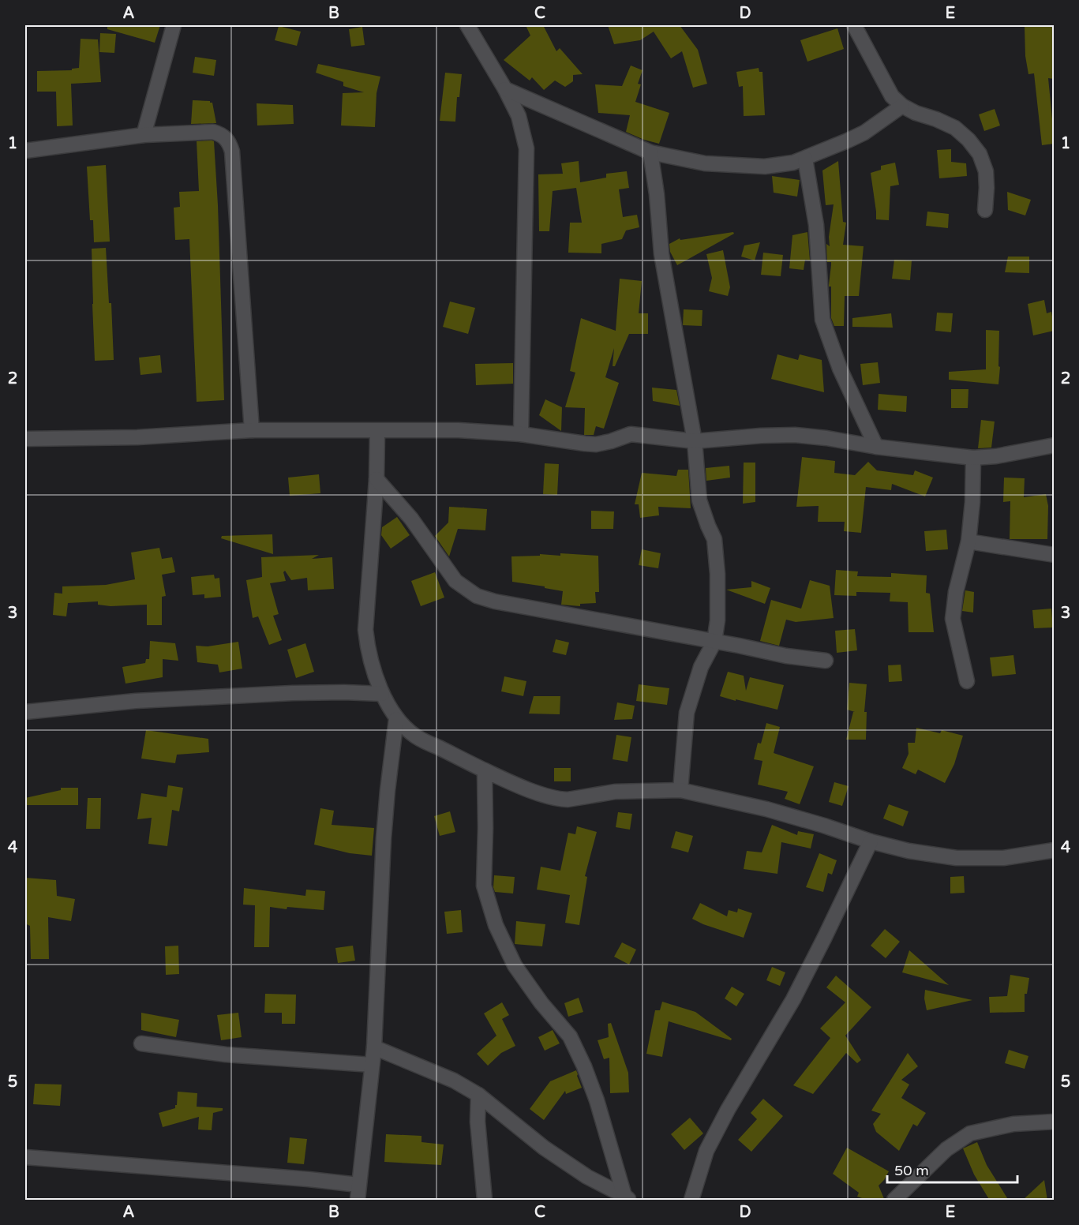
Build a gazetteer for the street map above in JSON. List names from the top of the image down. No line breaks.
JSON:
{"scale_bar":"50 m","grid":{"columns":["A","B","C","D","E"],"rows":["1","2","3","4","5"]}}
